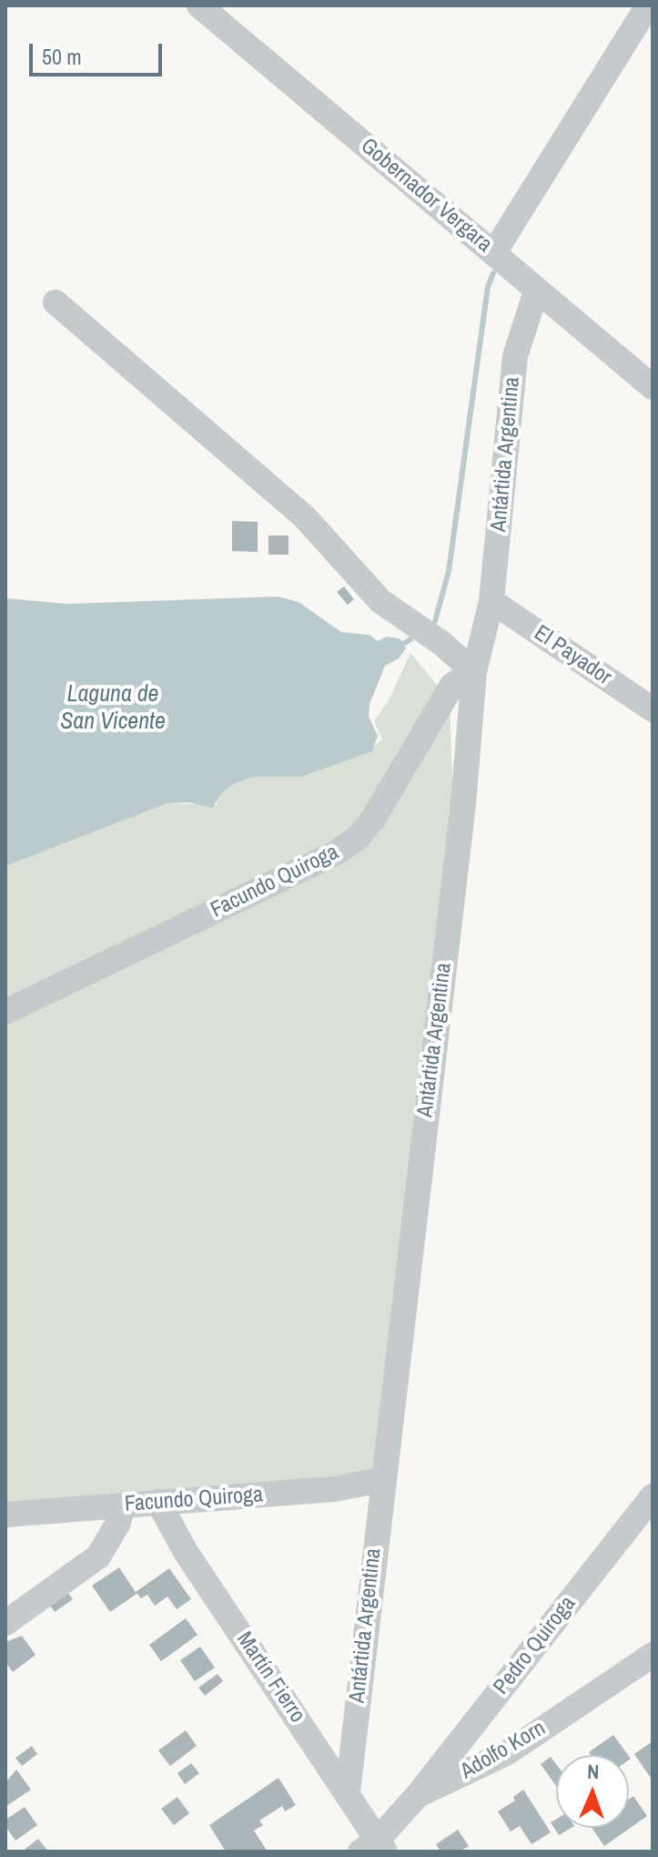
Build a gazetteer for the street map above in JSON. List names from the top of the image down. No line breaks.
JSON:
{"streets":{"street":["Gobernador Vergara","Antártida Argentina","El Payador","Facundo Quiroga","Pedro Quiroga","Martín Fierro","Adolfo Korn"]},"crossings":[["Gobernador Vergara","Antártida Argentina"],["Antártida Argentina","El Payador"],["Antártida Argentina","Facundo Quiroga"],["Antártida Argentina","Martín Fierro"],["Facundo Quiroga","Martín Fierro"],["Pedro Quiroga","Adolfo Korn"],["Martín Fierro","Adolfo Korn"]],"water":["Laguna de San Vicente"],"scale_bar":"50 m","north":"top"}
